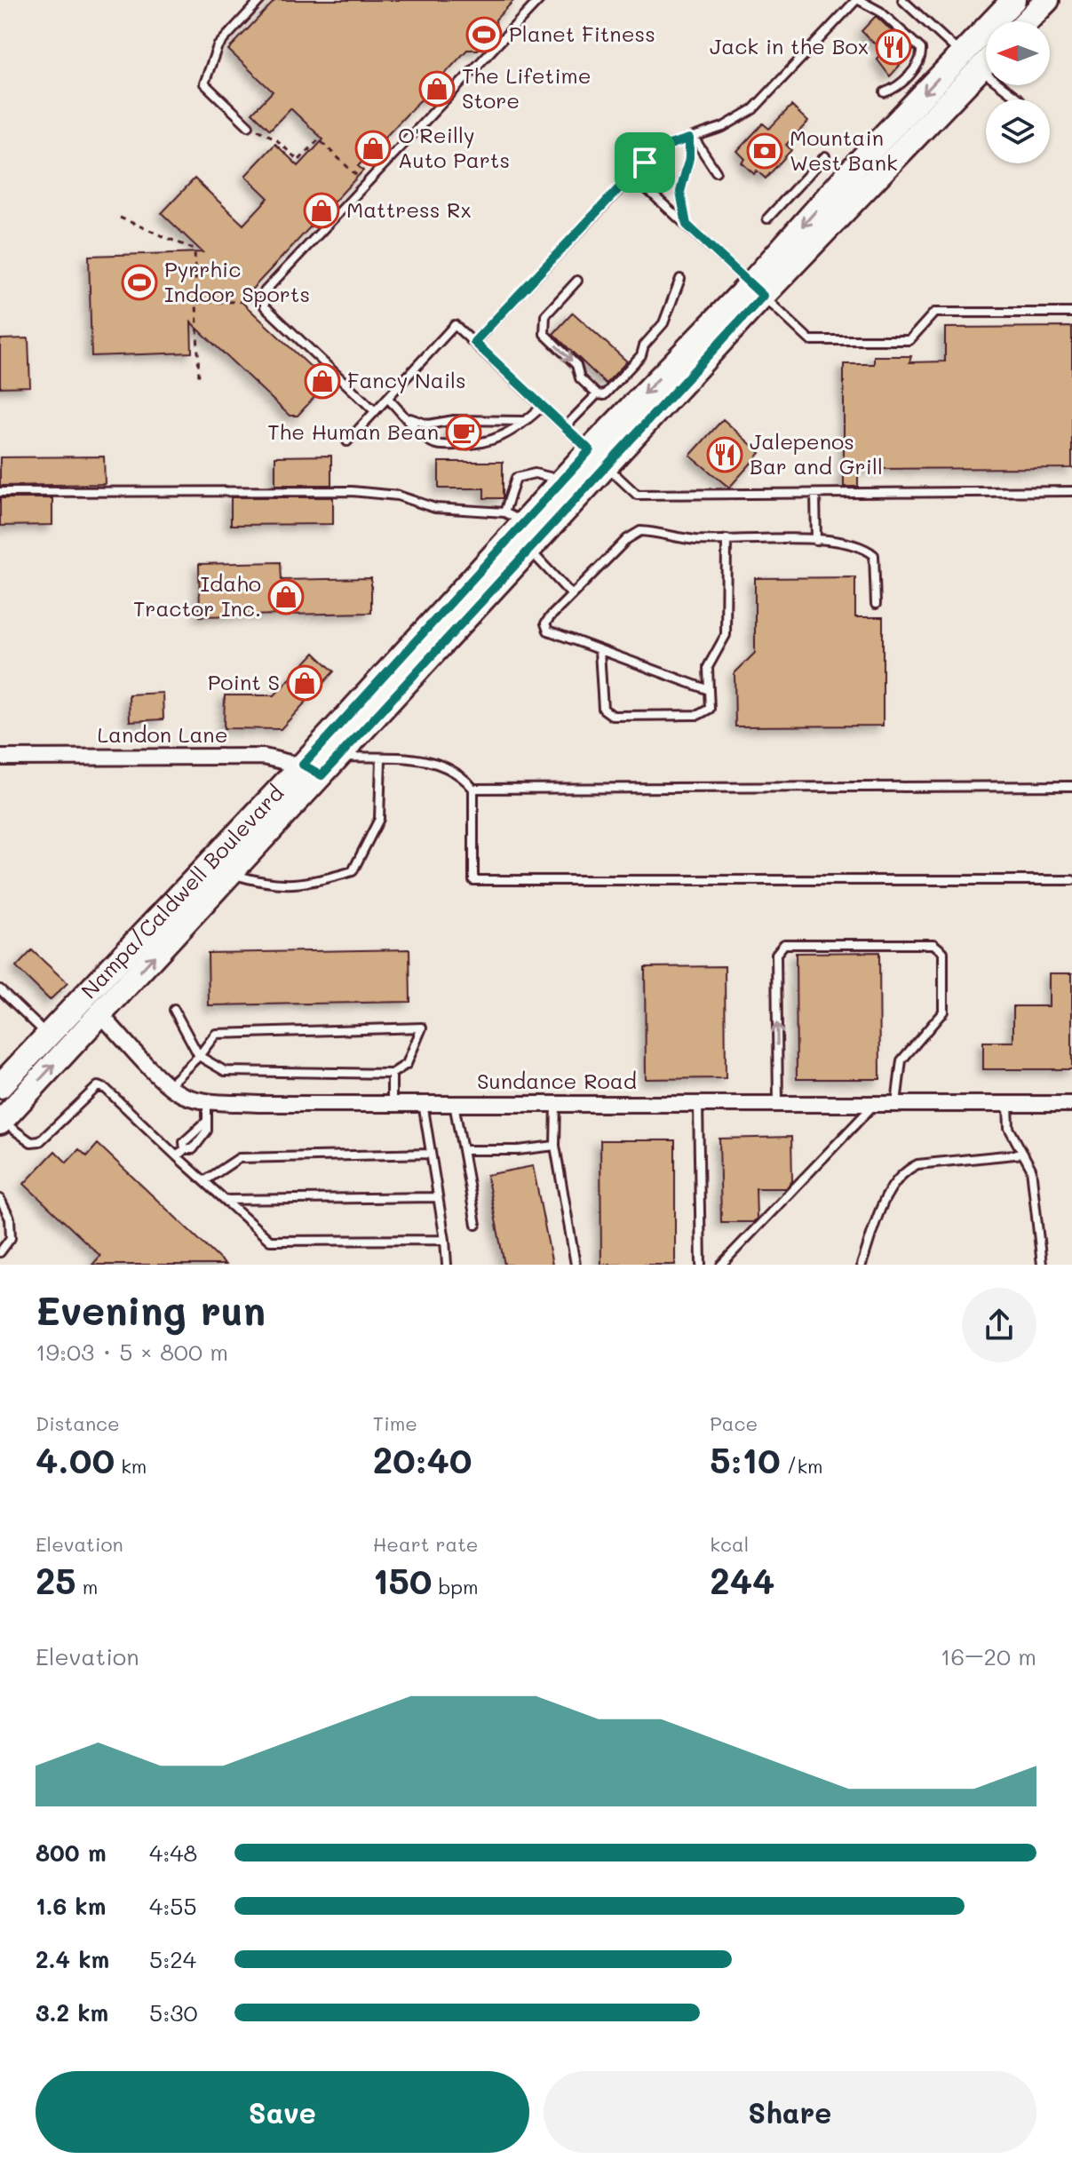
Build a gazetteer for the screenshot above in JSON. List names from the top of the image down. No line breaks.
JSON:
{"streets":{"main road":["Nampa/Caldwell Boulevard"],"street":["Landon Lane","Sundance Road"]},"crossings":[["Landon Lane","Nampa/Caldwell Boulevard"],["Nampa/Caldwell Boulevard","Sundance Road"]],"places":{"sports":["Planet Fitness","Pyrrhic Indoor Sports"],"restaurant":["Jack in the Box","Jalepenos Bar and Grill"],"shop":["The Lifetime Store","O'Reilly Auto Parts","Mattress Rx","Fancy Nails","Idaho Tractor Inc.","Point S"],"bank":["Mountain West Bank"],"cafe":["The Human Bean"]},"north":"left","page":{"heading":["Evening run","19:03 · 5 × 800 m"],"stats":[["Distance","4.00 km"],["Time","20:40"],["Pace","5:10 /km"],["Elevation","25 m"],["Heart rate","150 bpm"],["kcal","244"]],"chart":["Elevation","16–20 m"],"list":[{"name":"800 m","note":"4:48"},{"name":"1.6 km","note":"4:55"},{"name":"2.4 km","note":"5:24"},{"name":"3.2 km","note":"5:30"}],"buttons":["Save","Share"]}}
